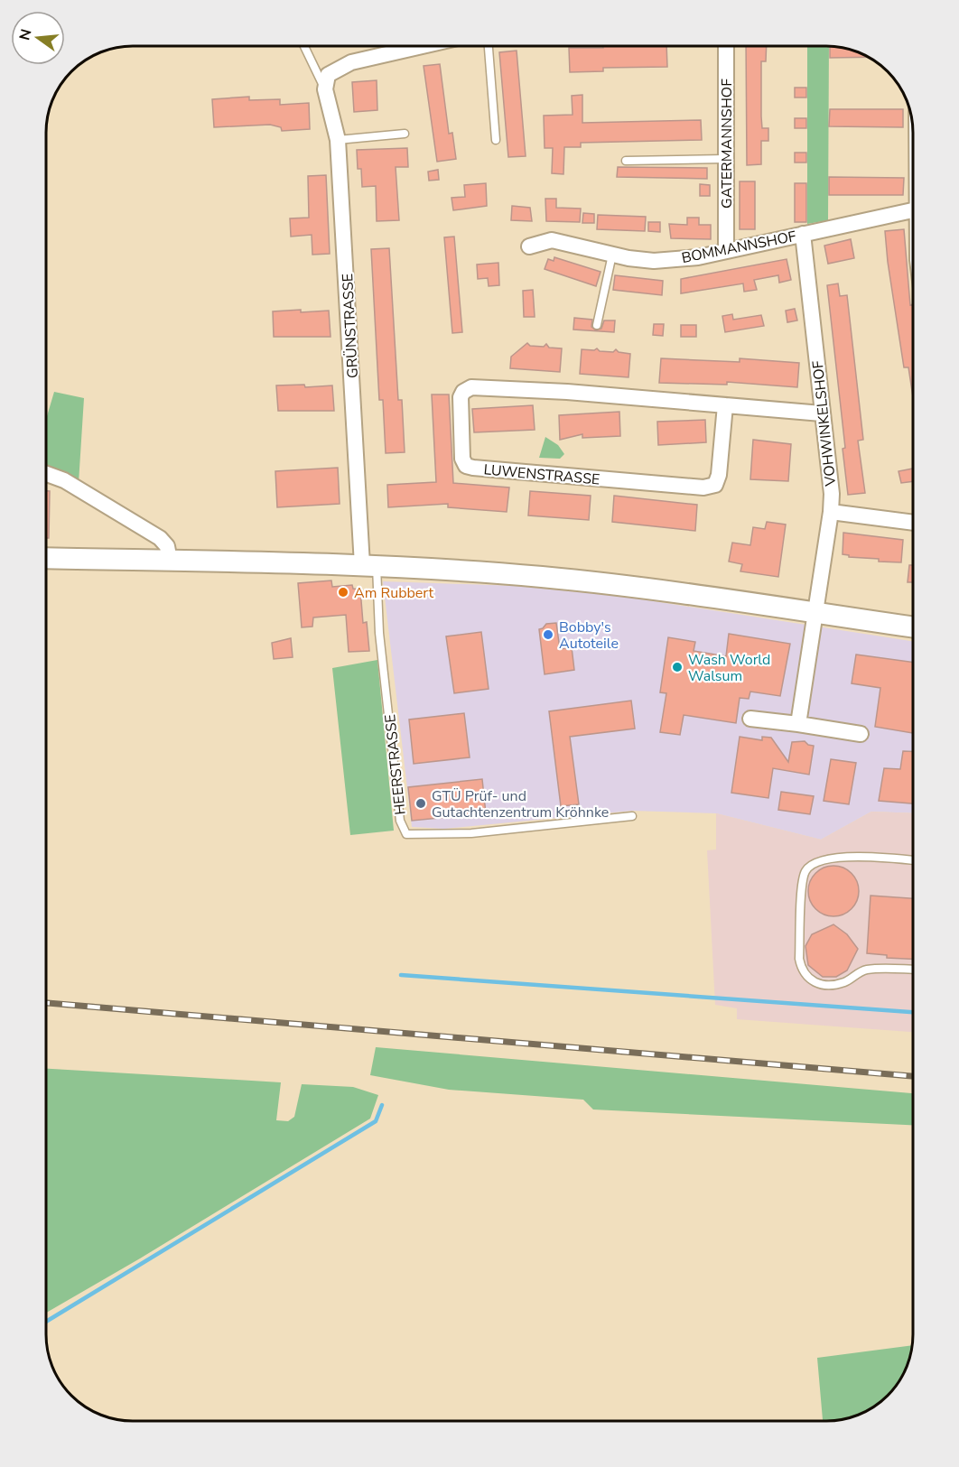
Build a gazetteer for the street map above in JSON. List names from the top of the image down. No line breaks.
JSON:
{"streets":{"street":["GATERMANNSHOF","BOMMANNSHOF","GRÜNSTRASSE","VOHWINKELSHOF","LUWENSTRASSE"],"lane":["HEERSTRASSE"]},"crossings":[["GATERMANNSHOF","BOMMANNSHOF"],["BOMMANNSHOF","VOHWINKELSHOF"],["GRÜNSTRASSE","HEERSTRASSE"],["VOHWINKELSHOF","LUWENSTRASSE"]],"places":["Am Rubbert","Bobby's Autoteile","Wash World Walsum","GTÜ Prüf- und Gutachtenzentrum Kröhnke"],"north":"left"}
